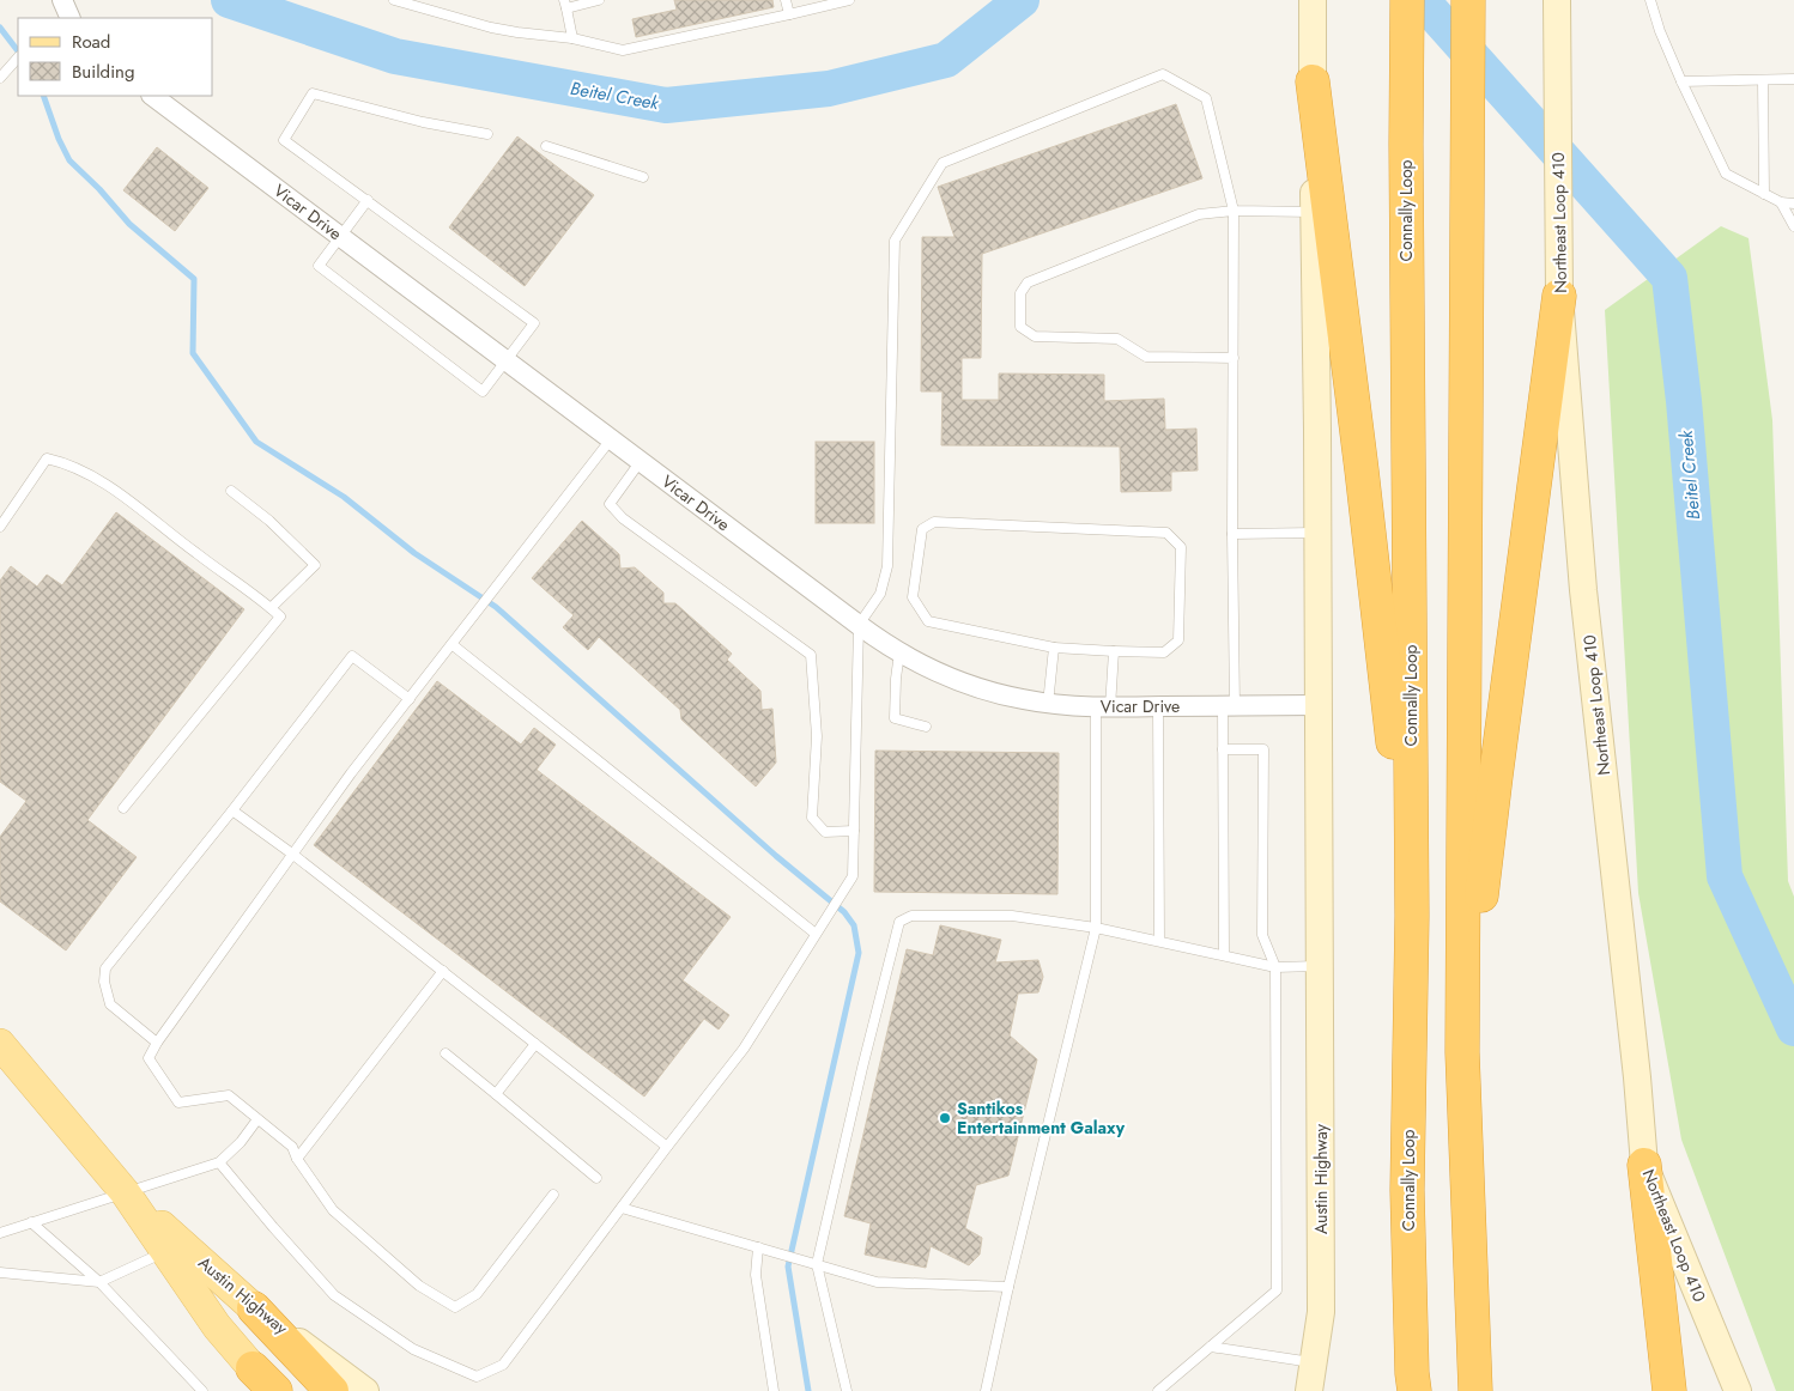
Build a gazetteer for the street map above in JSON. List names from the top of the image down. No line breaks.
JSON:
{"streets":{"highway":["Connally Loop"],"main road":["Northeast Loop 410","Austin Highway"],"street":["Vicar Drive"]},"water":["Beitel Creek"],"places":["Santikos Entertainment Galaxy"],"legend":["Road","Building"]}
